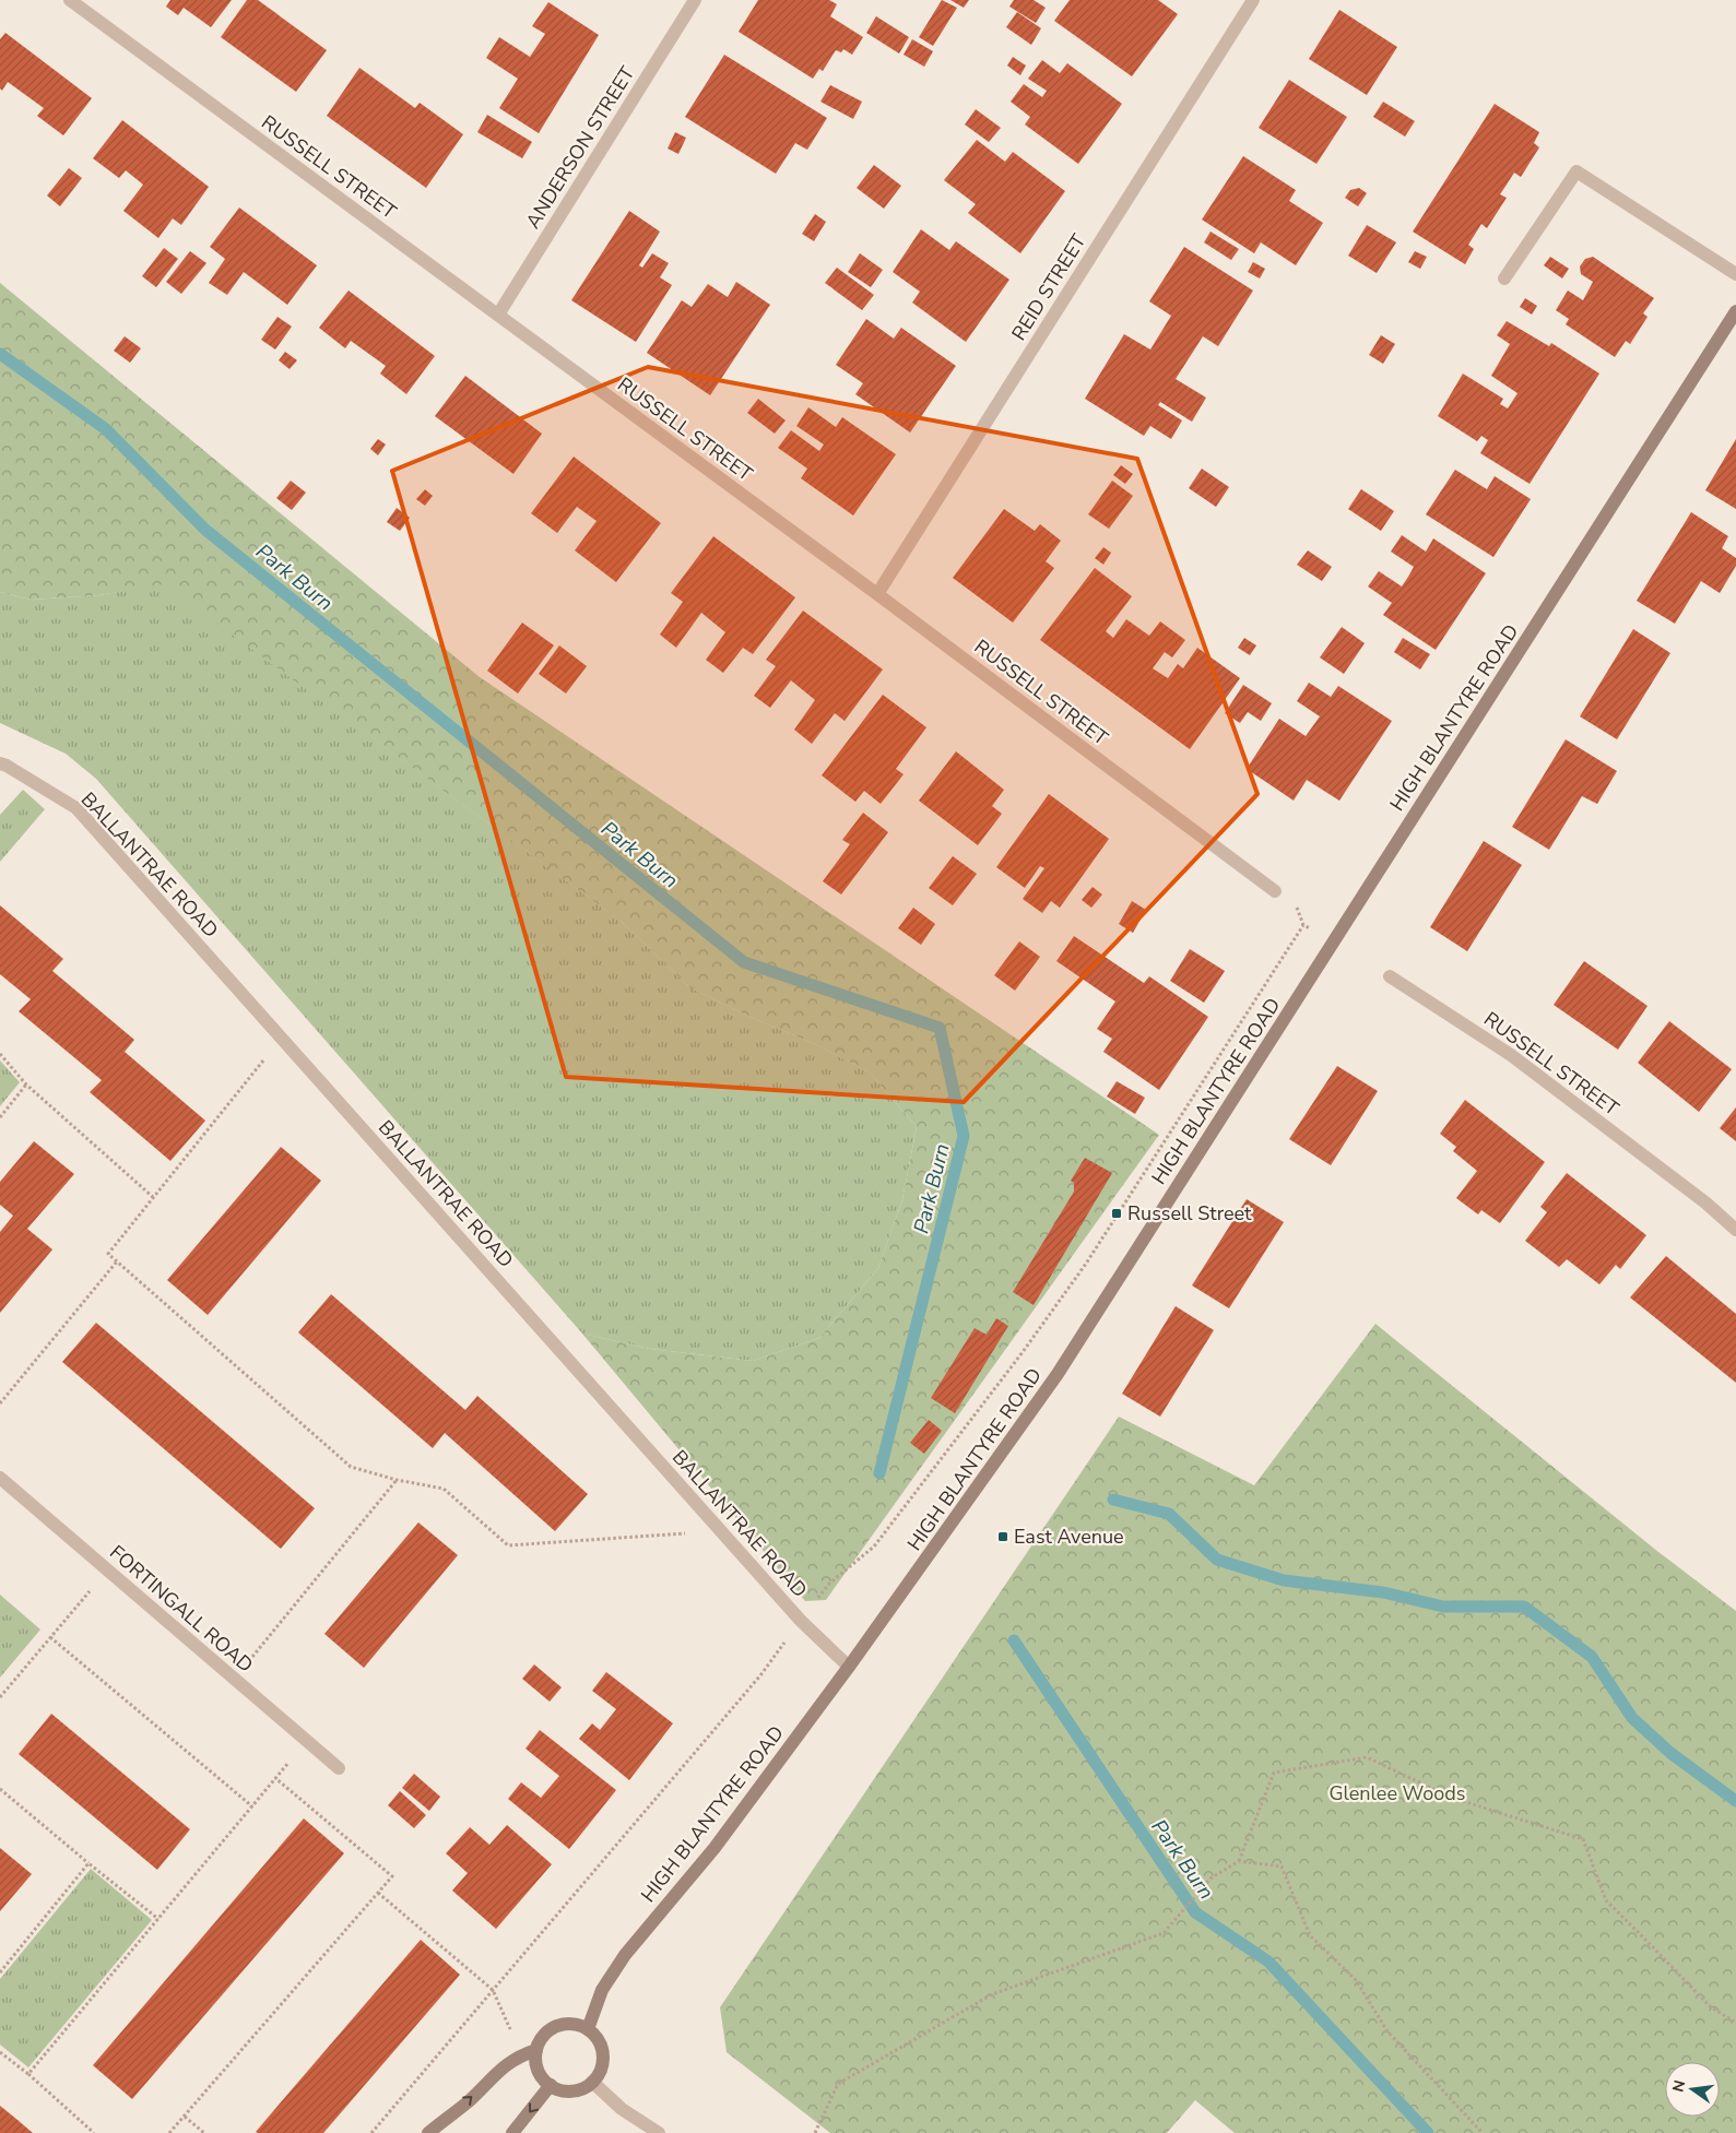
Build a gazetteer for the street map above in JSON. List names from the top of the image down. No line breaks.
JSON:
{"streets":{"main road":["HIGH BLANTYRE ROAD"],"street":["ANDERSON STREET","RUSSELL STREET","REID STREET","BALLANTRAE ROAD","FORTINGALL ROAD"]},"crossings":[["ANDERSON STREET","RUSSELL STREET"],["RUSSELL STREET","REID STREET"],["HIGH BLANTYRE ROAD","BALLANTRAE ROAD"]],"water":["Park Burn"],"parks":["Glenlee Woods"],"places":{"transit":["Russell Street","East Avenue"]},"north":"left"}
